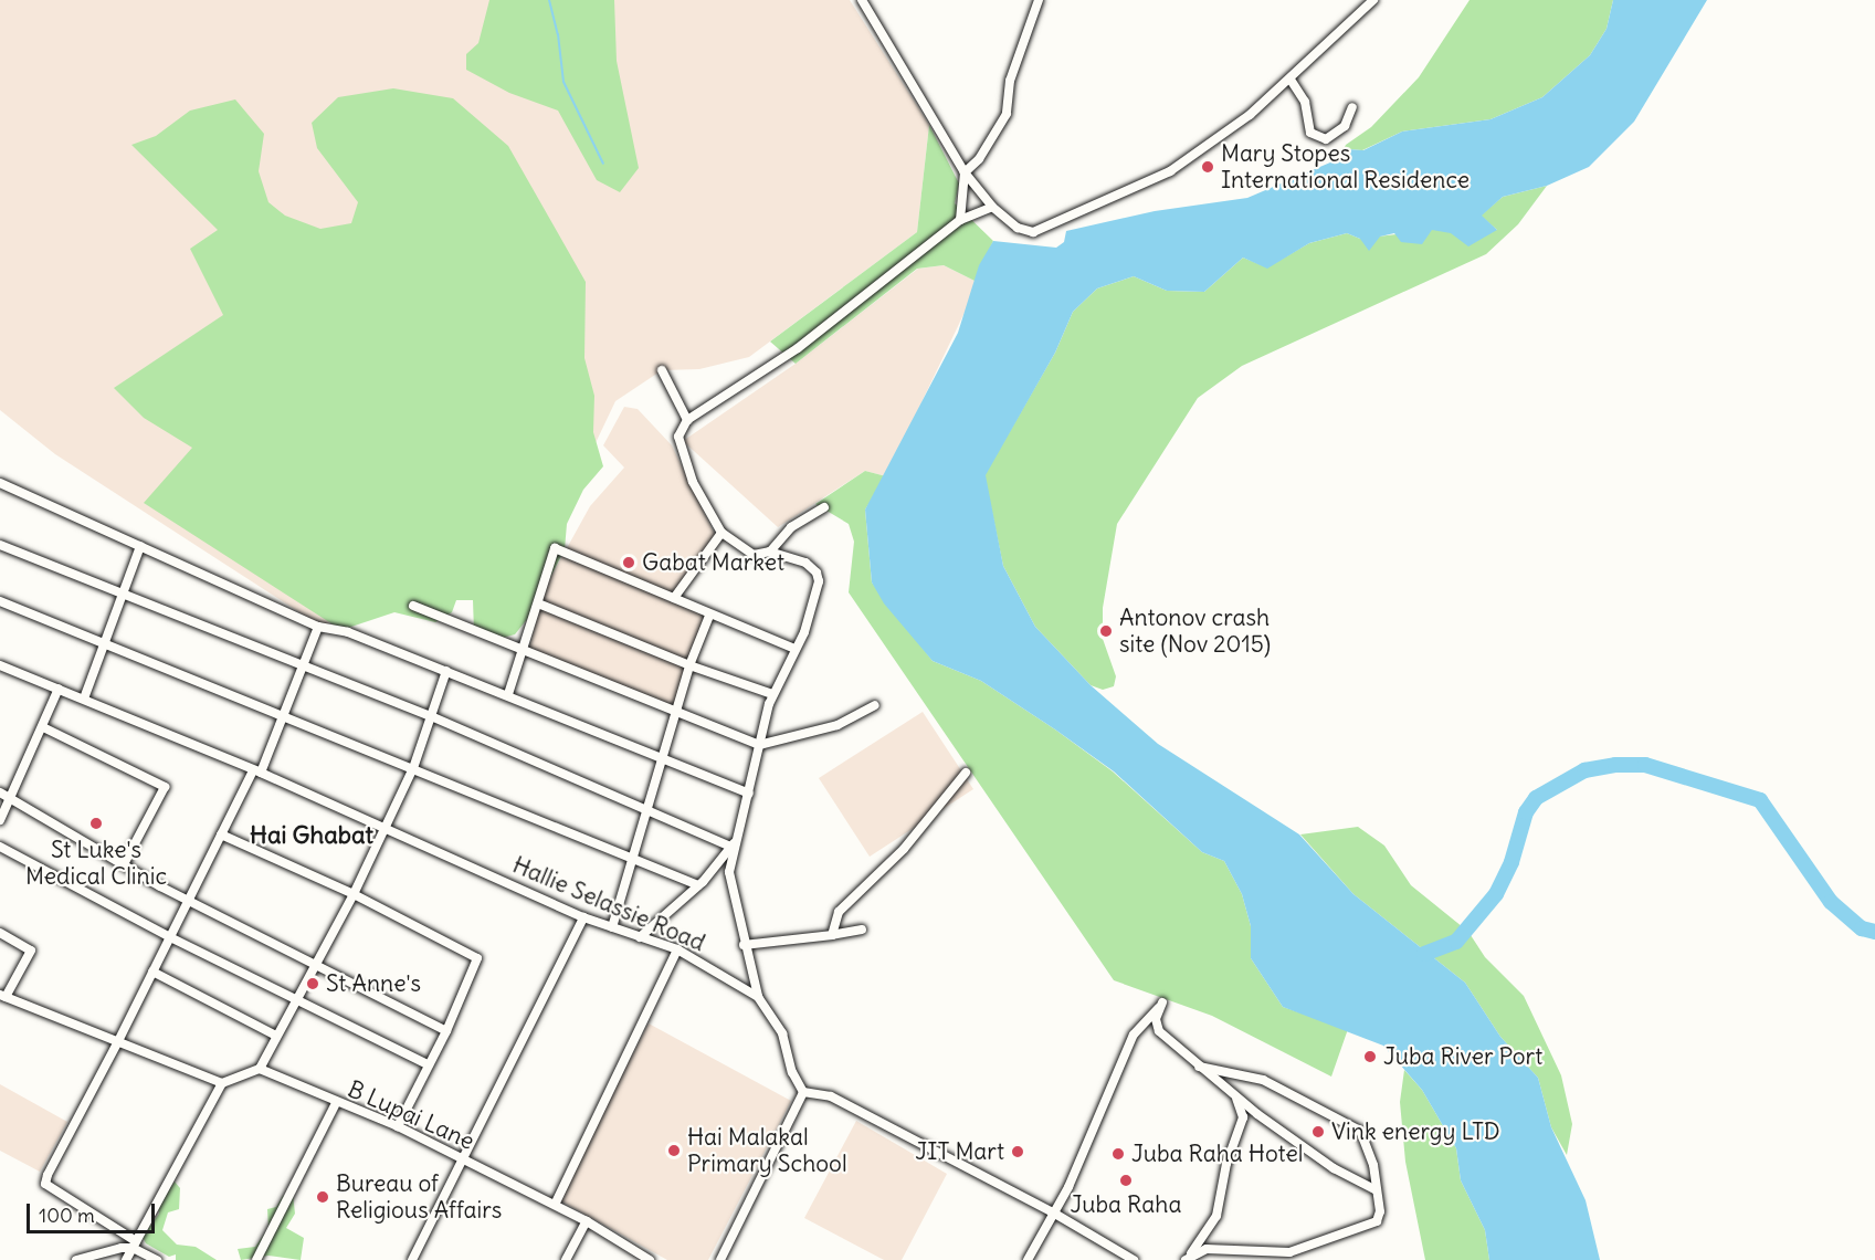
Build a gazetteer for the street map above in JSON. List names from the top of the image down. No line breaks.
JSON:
{"streets":{"street":["Hallie Selassie Road","B Lupai Lane"]},"districts":["Hai Ghabat"],"places":["Mary Stopes International Residence","Gabat Market","Antonov crash site (Nov 2015)","St Luke's Medical Clinic","St Anne's","Juba River Port","Vink energy LTD","Hai Malakal Primary School","JIT Mart","Juba Raha Hotel","Juba Raha","Bureau of Religious Affairs"],"scale_bar":"100 m"}
